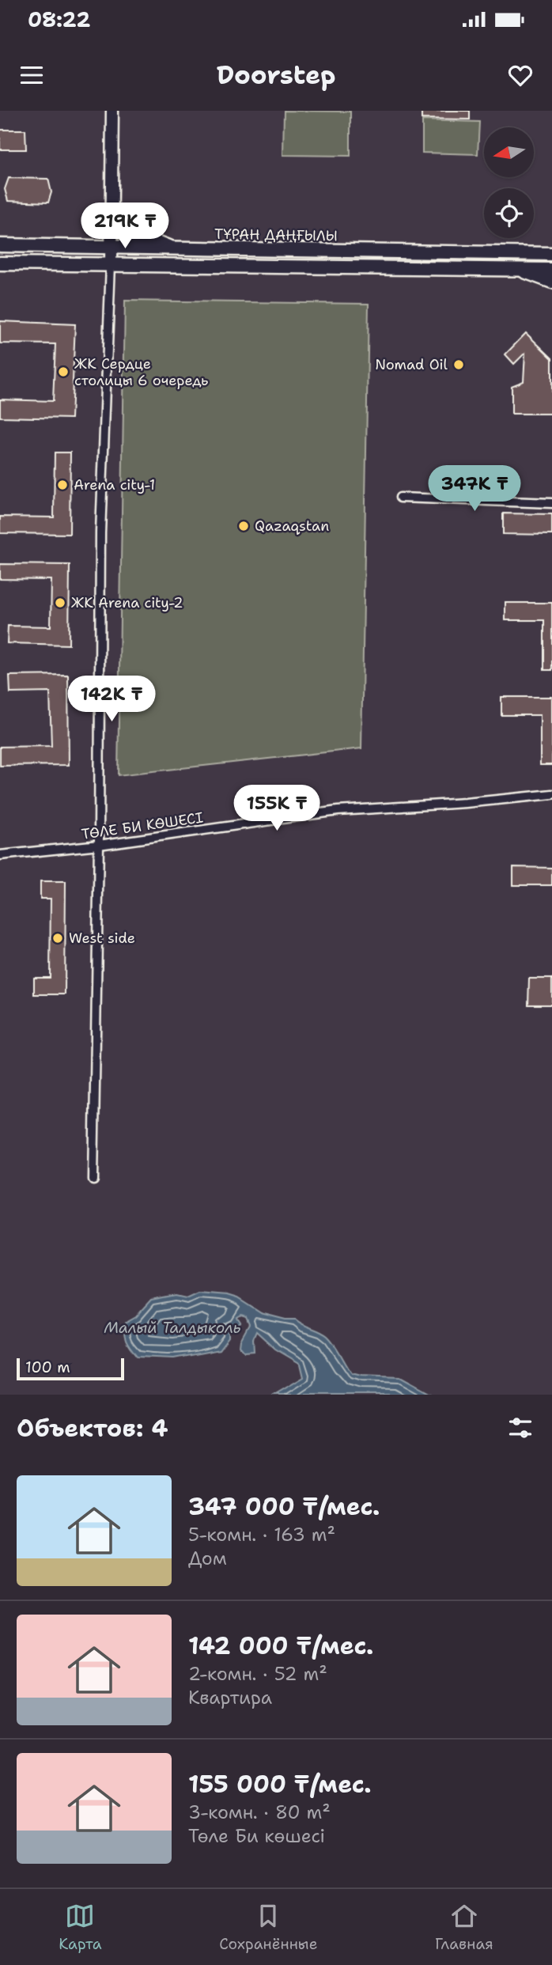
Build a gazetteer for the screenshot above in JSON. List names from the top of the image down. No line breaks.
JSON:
{"streets":{"main road":["ТҰРАН ДАҢҒЫЛЫ"],"street":["ТӨЛЕ БИ КӨШЕСІ"]},"water":["Малый Талдыколь"],"places":["Nomad Oil","ЖК Сердце столицы 6 очередь","Arena city-1","Qazaqstan","ЖК Arena city-2","West side"],"scale_bar":"100 m","north":"left","page":{"status":"08:22","header":"Doorstep","price":["219K ₸","347K ₸","142K ₸","155K ₸"],"scale":"100 m","heading":"Объектов: 4","list":[{"name":"347 000 ₸/мес.","note":"5-комн. · 163 m² · Дом"},{"name":"142 000 ₸/мес.","note":"2-комн. · 52 m² · Квартира"},{"name":"155 000 ₸/мес.","note":"3-комн. · 80 m² · Төле Би көшесі"}],"tabs":["Карта","Сохранённые","Главная"]}}
